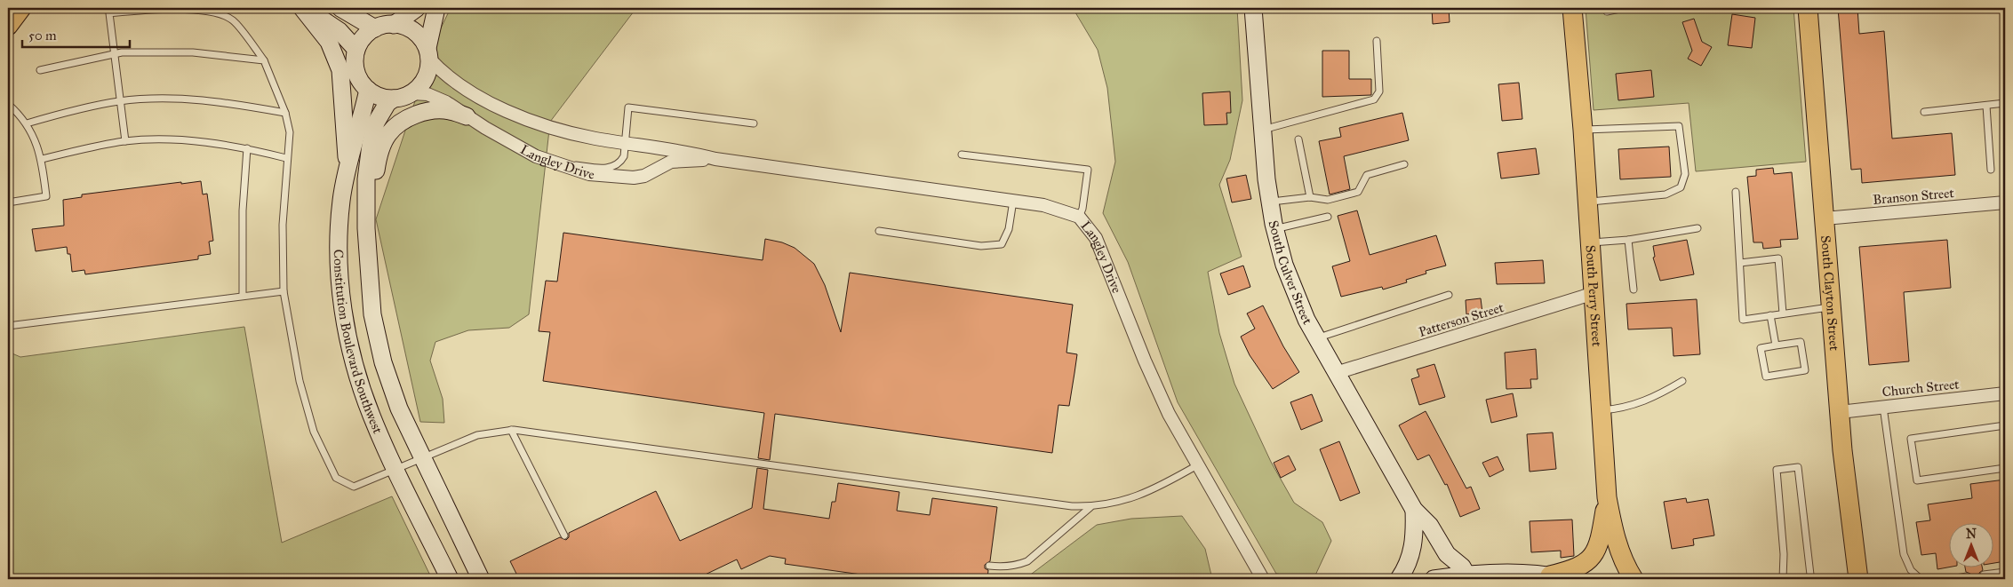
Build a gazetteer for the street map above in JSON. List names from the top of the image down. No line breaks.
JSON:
{"streets":{"main road":["South Clayton Street","South Perry Street"],"street":["Langley Drive","Branson Street","South Culver Street","Patterson Street","Constitution Boulevard Southwest","Church Street"]},"crossings":[["Langley Drive","Constitution Boulevard Southwest"],["Branson Street","South Clayton Street"],["South Culver Street","Patterson Street"],["South Clayton Street","Church Street"],["South Perry Street","Patterson Street"]],"scale_bar":"50 m","north":"top"}
